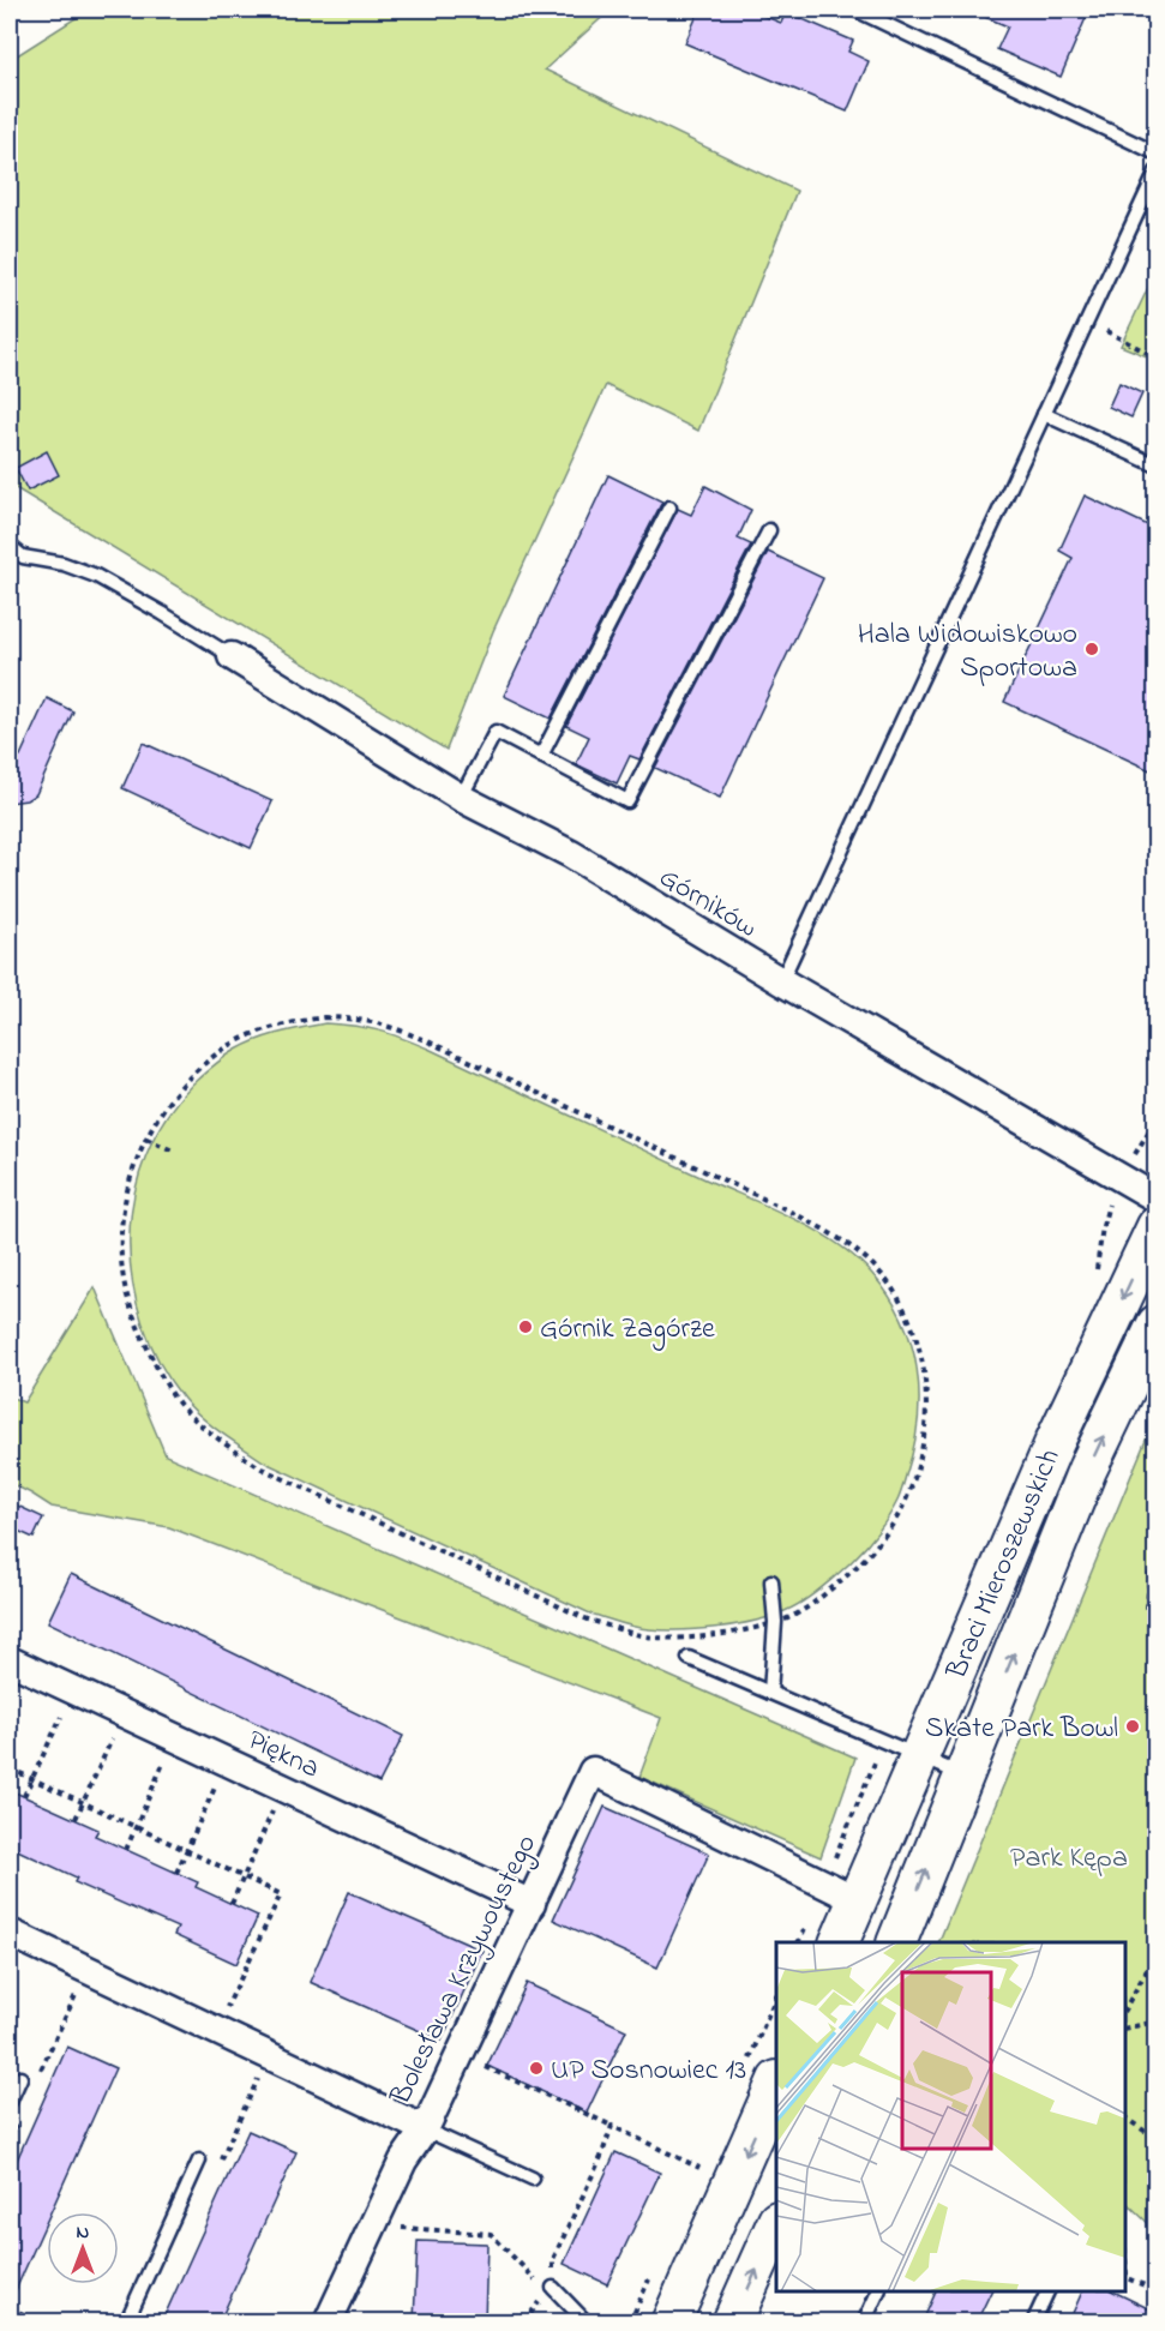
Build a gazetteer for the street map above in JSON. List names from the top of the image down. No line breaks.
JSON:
{"streets":{"main road":["Braci Mieroszewskich"],"street":["Górników","Piękna","Bolesława Krzywoustego"]},"crossings":[["Braci Mieroszewskich","Bolesława Krzywoustego"],["Piękna","Bolesława Krzywoustego"]],"parks":["Park Kępa"],"places":["Hala Widowiskowo Sportowa","Górnik Zagórze","Skate Park Bowl","UP Sosnowiec 13"],"north":"top"}
